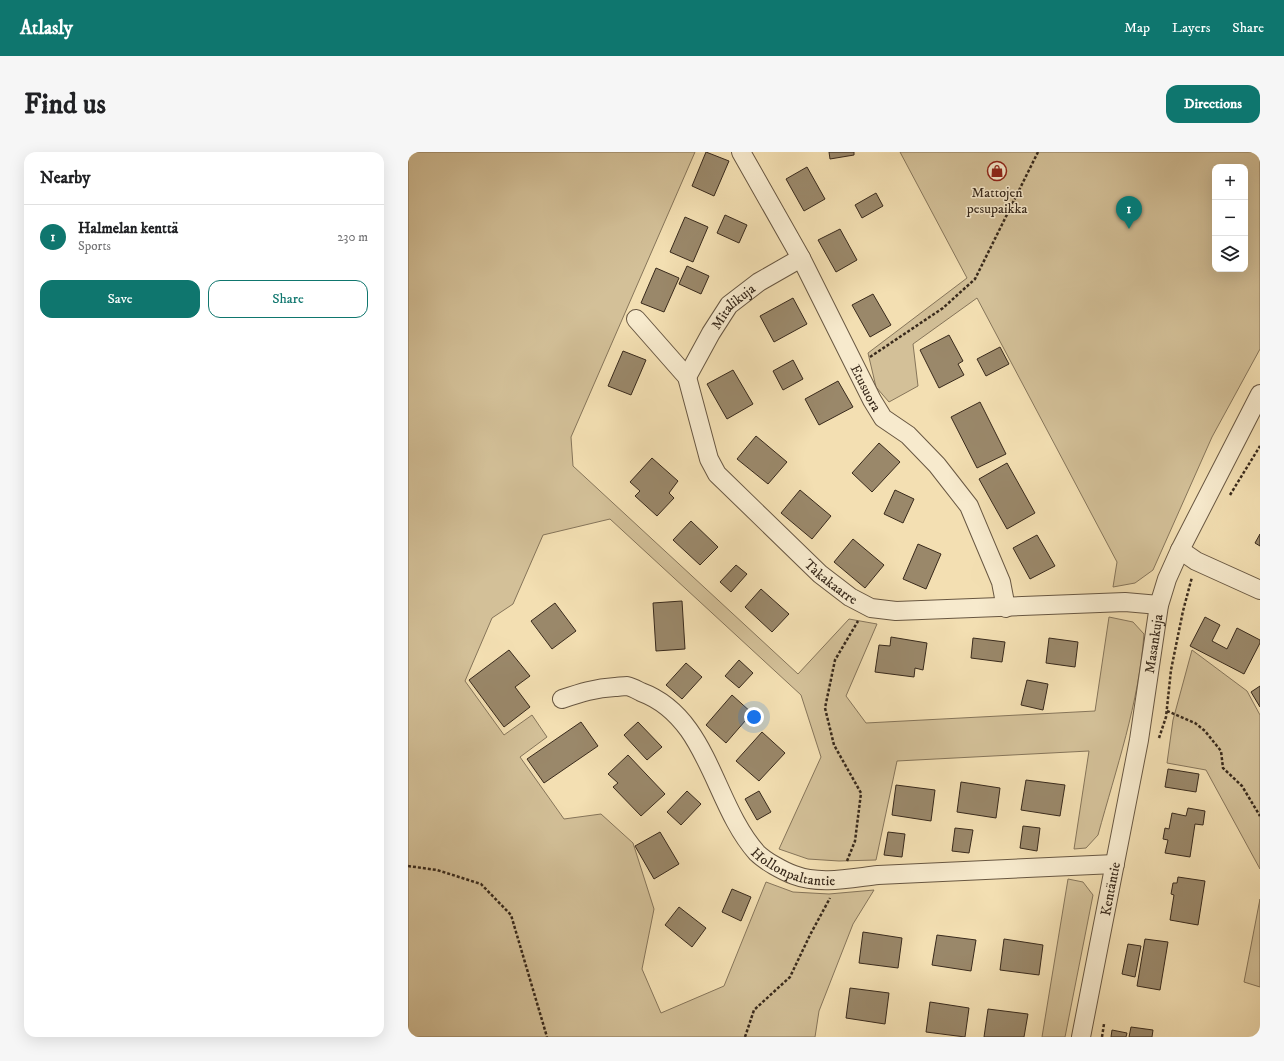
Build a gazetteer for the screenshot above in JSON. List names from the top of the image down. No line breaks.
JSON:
{"streets":{"street":["Mitalikuja","Etusuora","Takakaarre","Masankuja","Hollonpaltantie","Kentäntie"]},"crossings":[["Mitalikuja","Etusuora"],["Mitalikuja","Takakaarre"],["Etusuora","Takakaarre"],["Takakaarre","Masankuja"],["Masankuja","Kentäntie"],["Hollonpaltantie","Kentäntie"]],"places":{"shop":["Mattojen pesupaikka"]},"page":{"header":"Atlasly","nav":["Map","Layers","Share"],"buttons":["Directions",["Save","Share"]],"title":"Find us","heading":"Nearby","map_buttons":["+","−"],"pins":"1","list":[{"mark":"1","name":"Halmelan kenttä","note":"Sports","value":"230 m"}]}}
